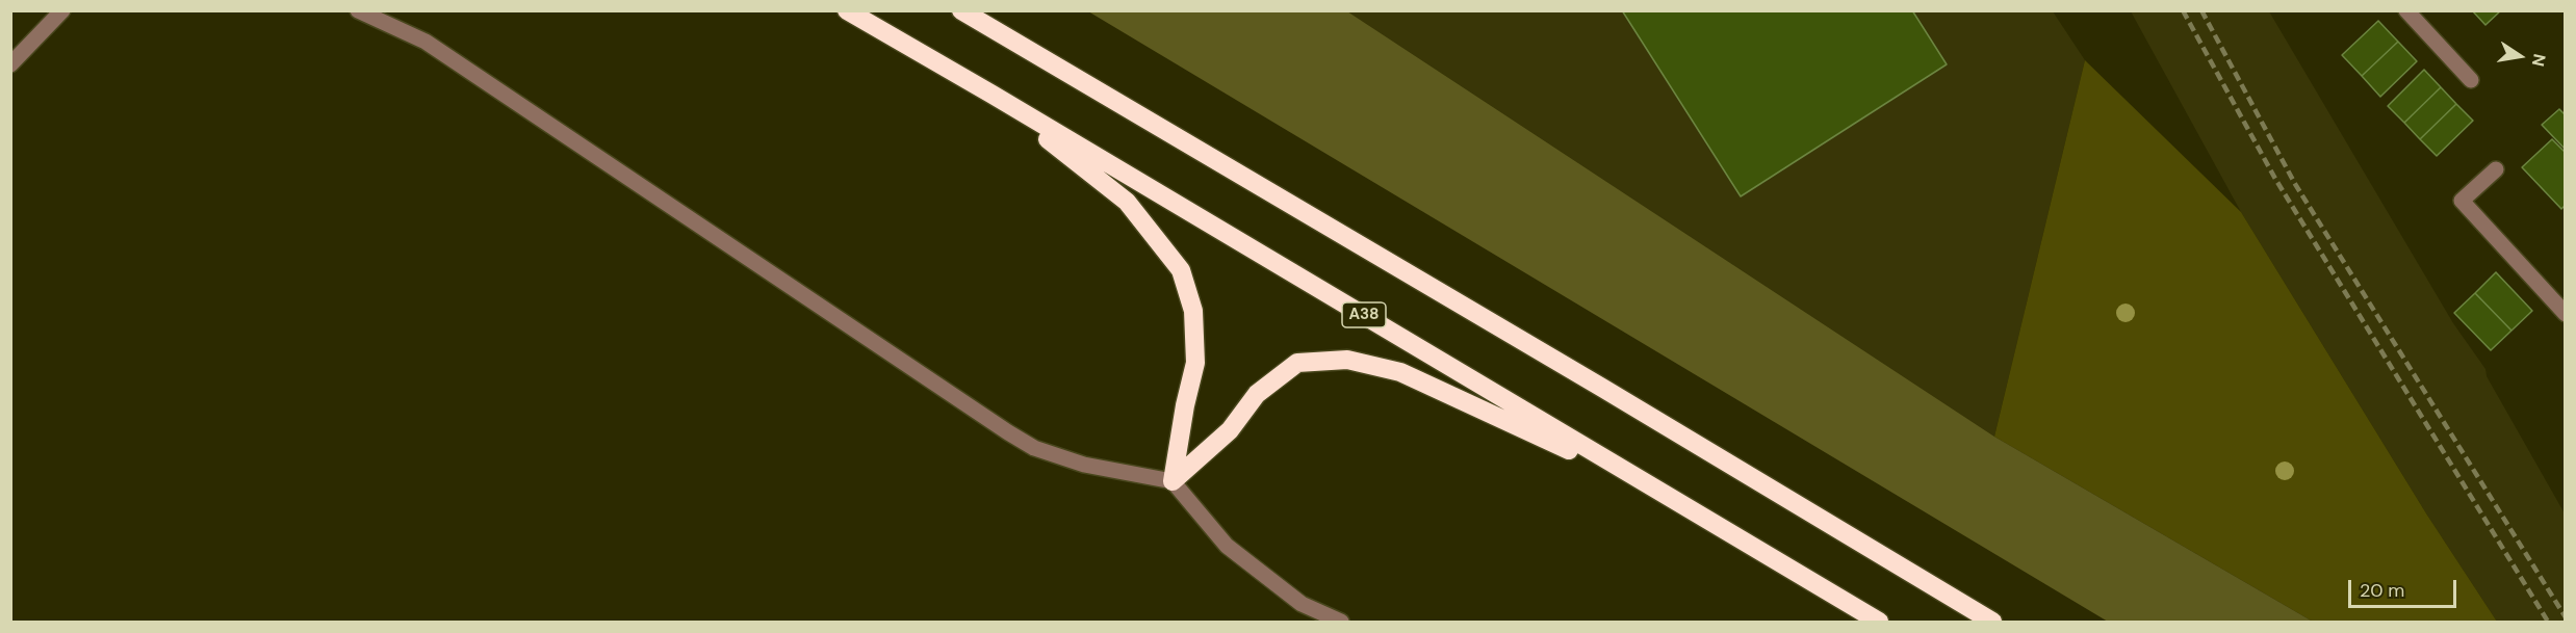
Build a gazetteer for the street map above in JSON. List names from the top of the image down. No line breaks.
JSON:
{"streets":{"highway":["A38"]},"scale_bar":"20 m","north":"right"}
